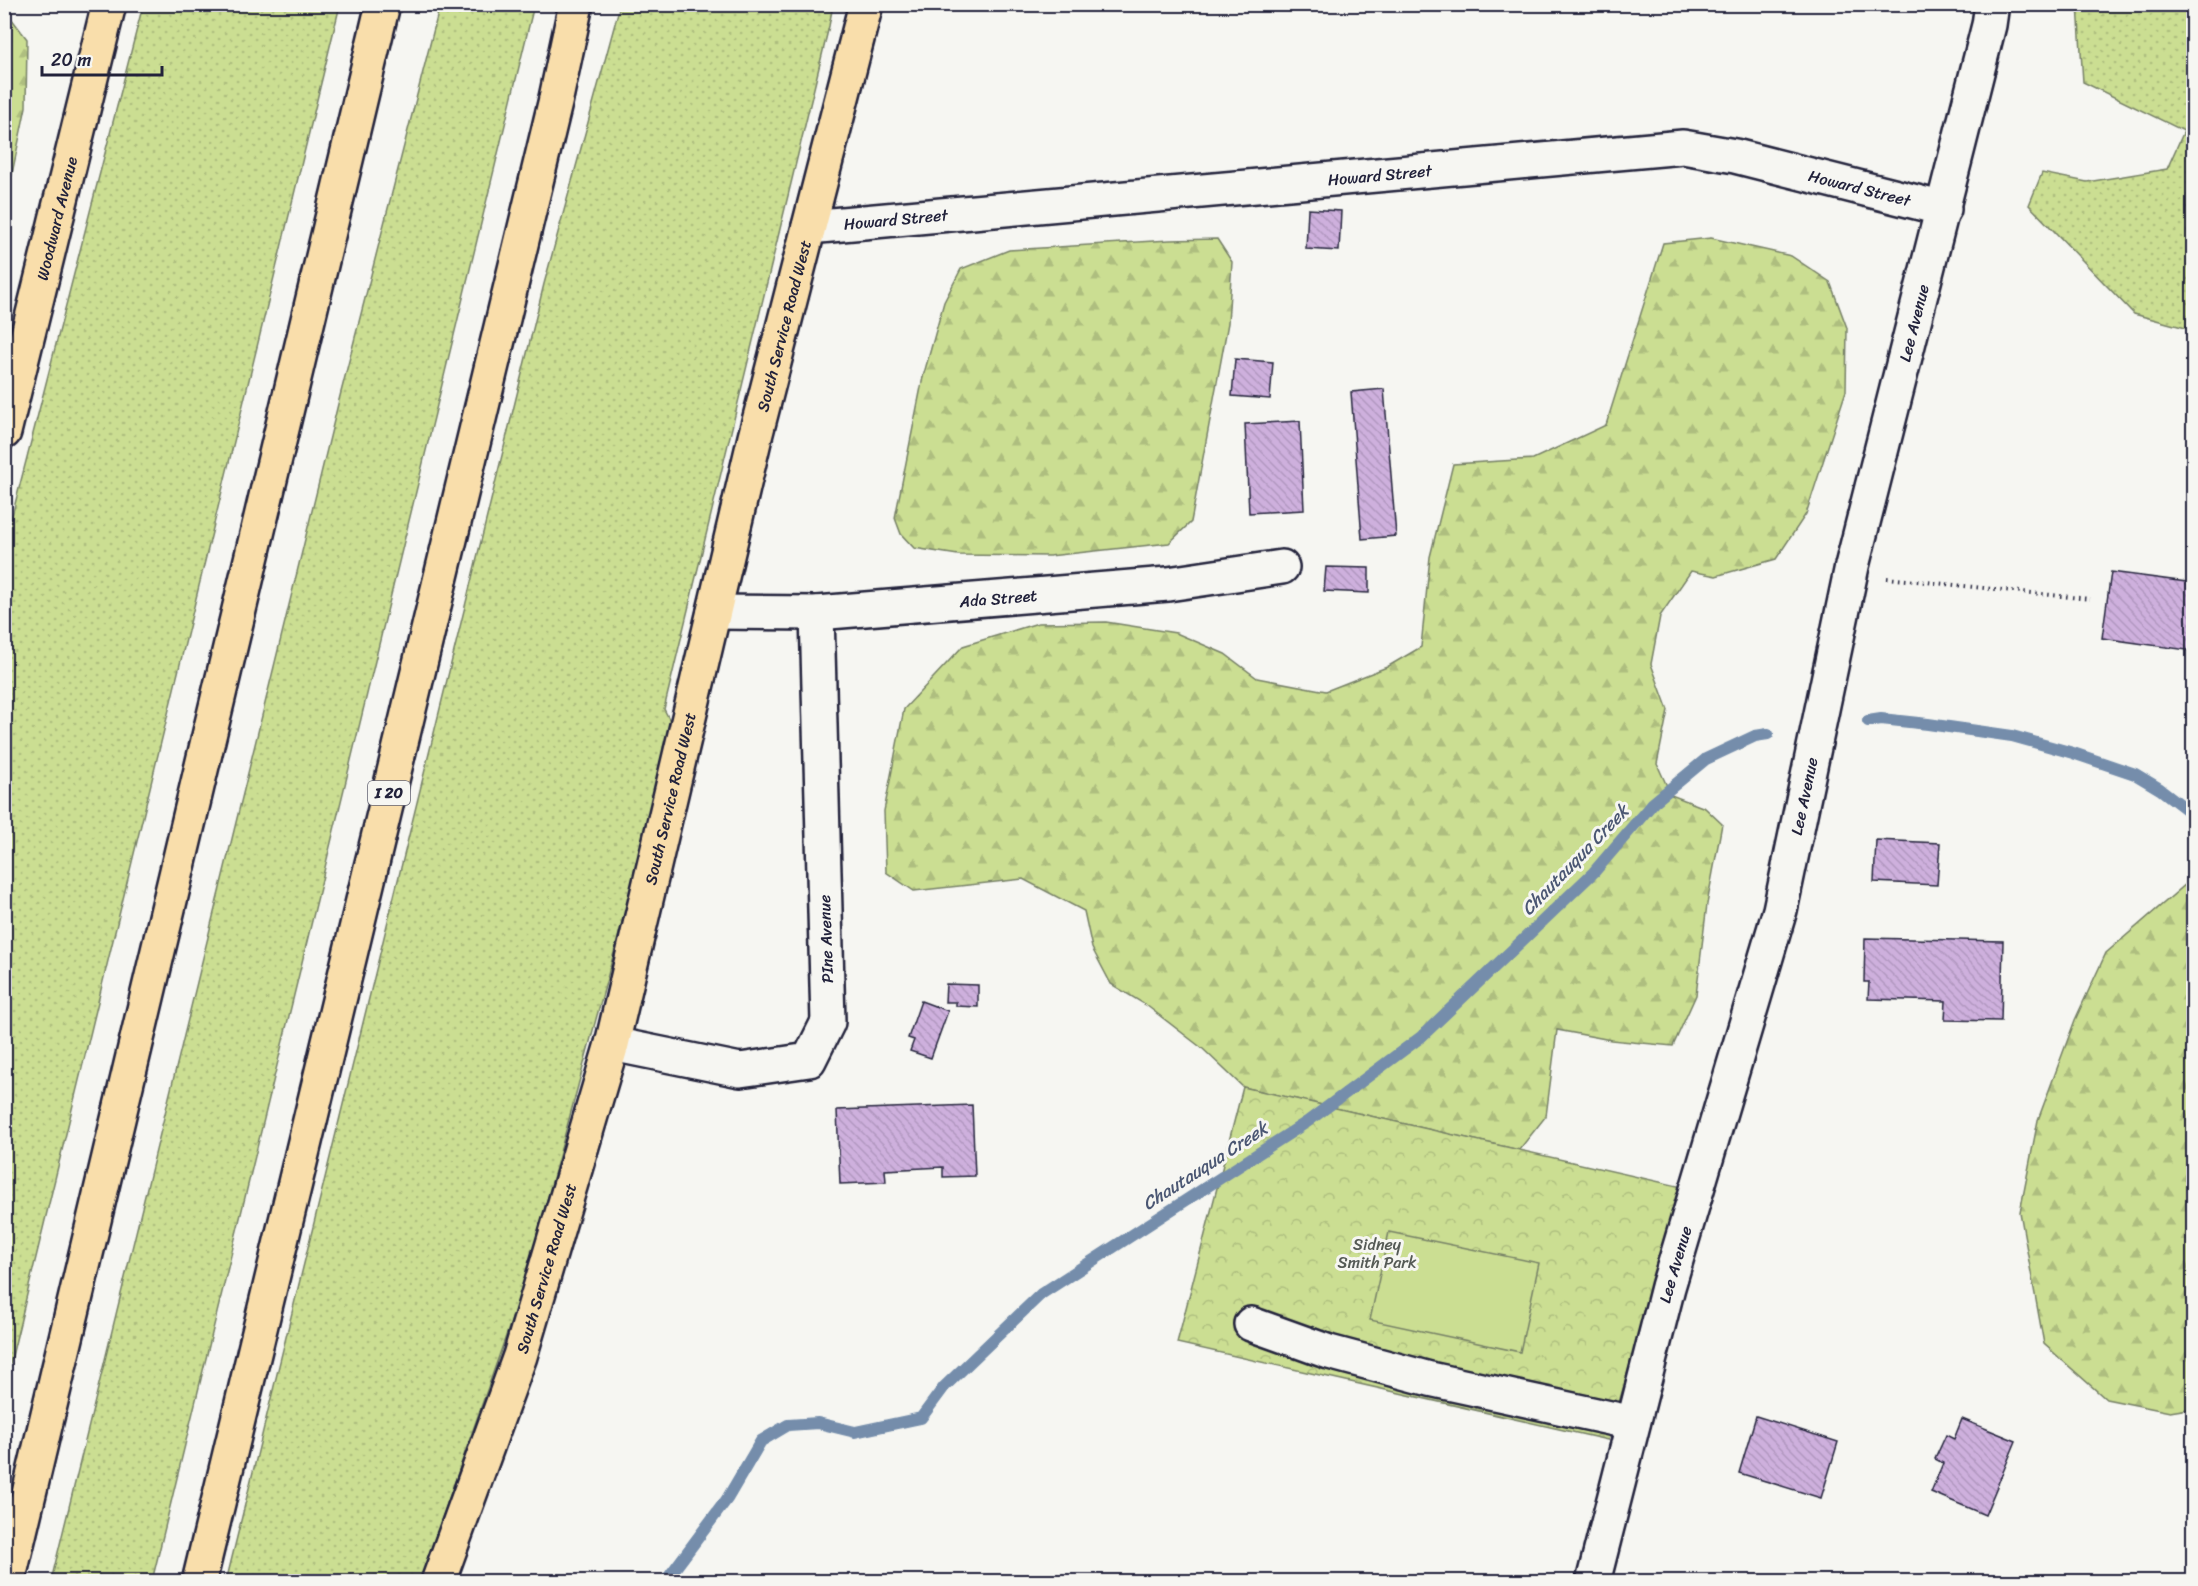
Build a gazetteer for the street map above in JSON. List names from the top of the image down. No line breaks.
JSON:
{"streets":{"main road":["Woodward Avenue","South Service Road West","I 20"],"street":["Howard Street","Lee Avenue","Ada Street","PIne Avenue"]},"crossings":[["Howard Street","Lee Avenue"],["Howard Street","South Service Road West"],["South Service Road West","Ada Street"],["South Service Road West","PIne Avenue"],["Ada Street","PIne Avenue"]],"water":["Chautauqua Creek"],"parks":["Sidney Smith Park"],"scale_bar":"20 m"}
